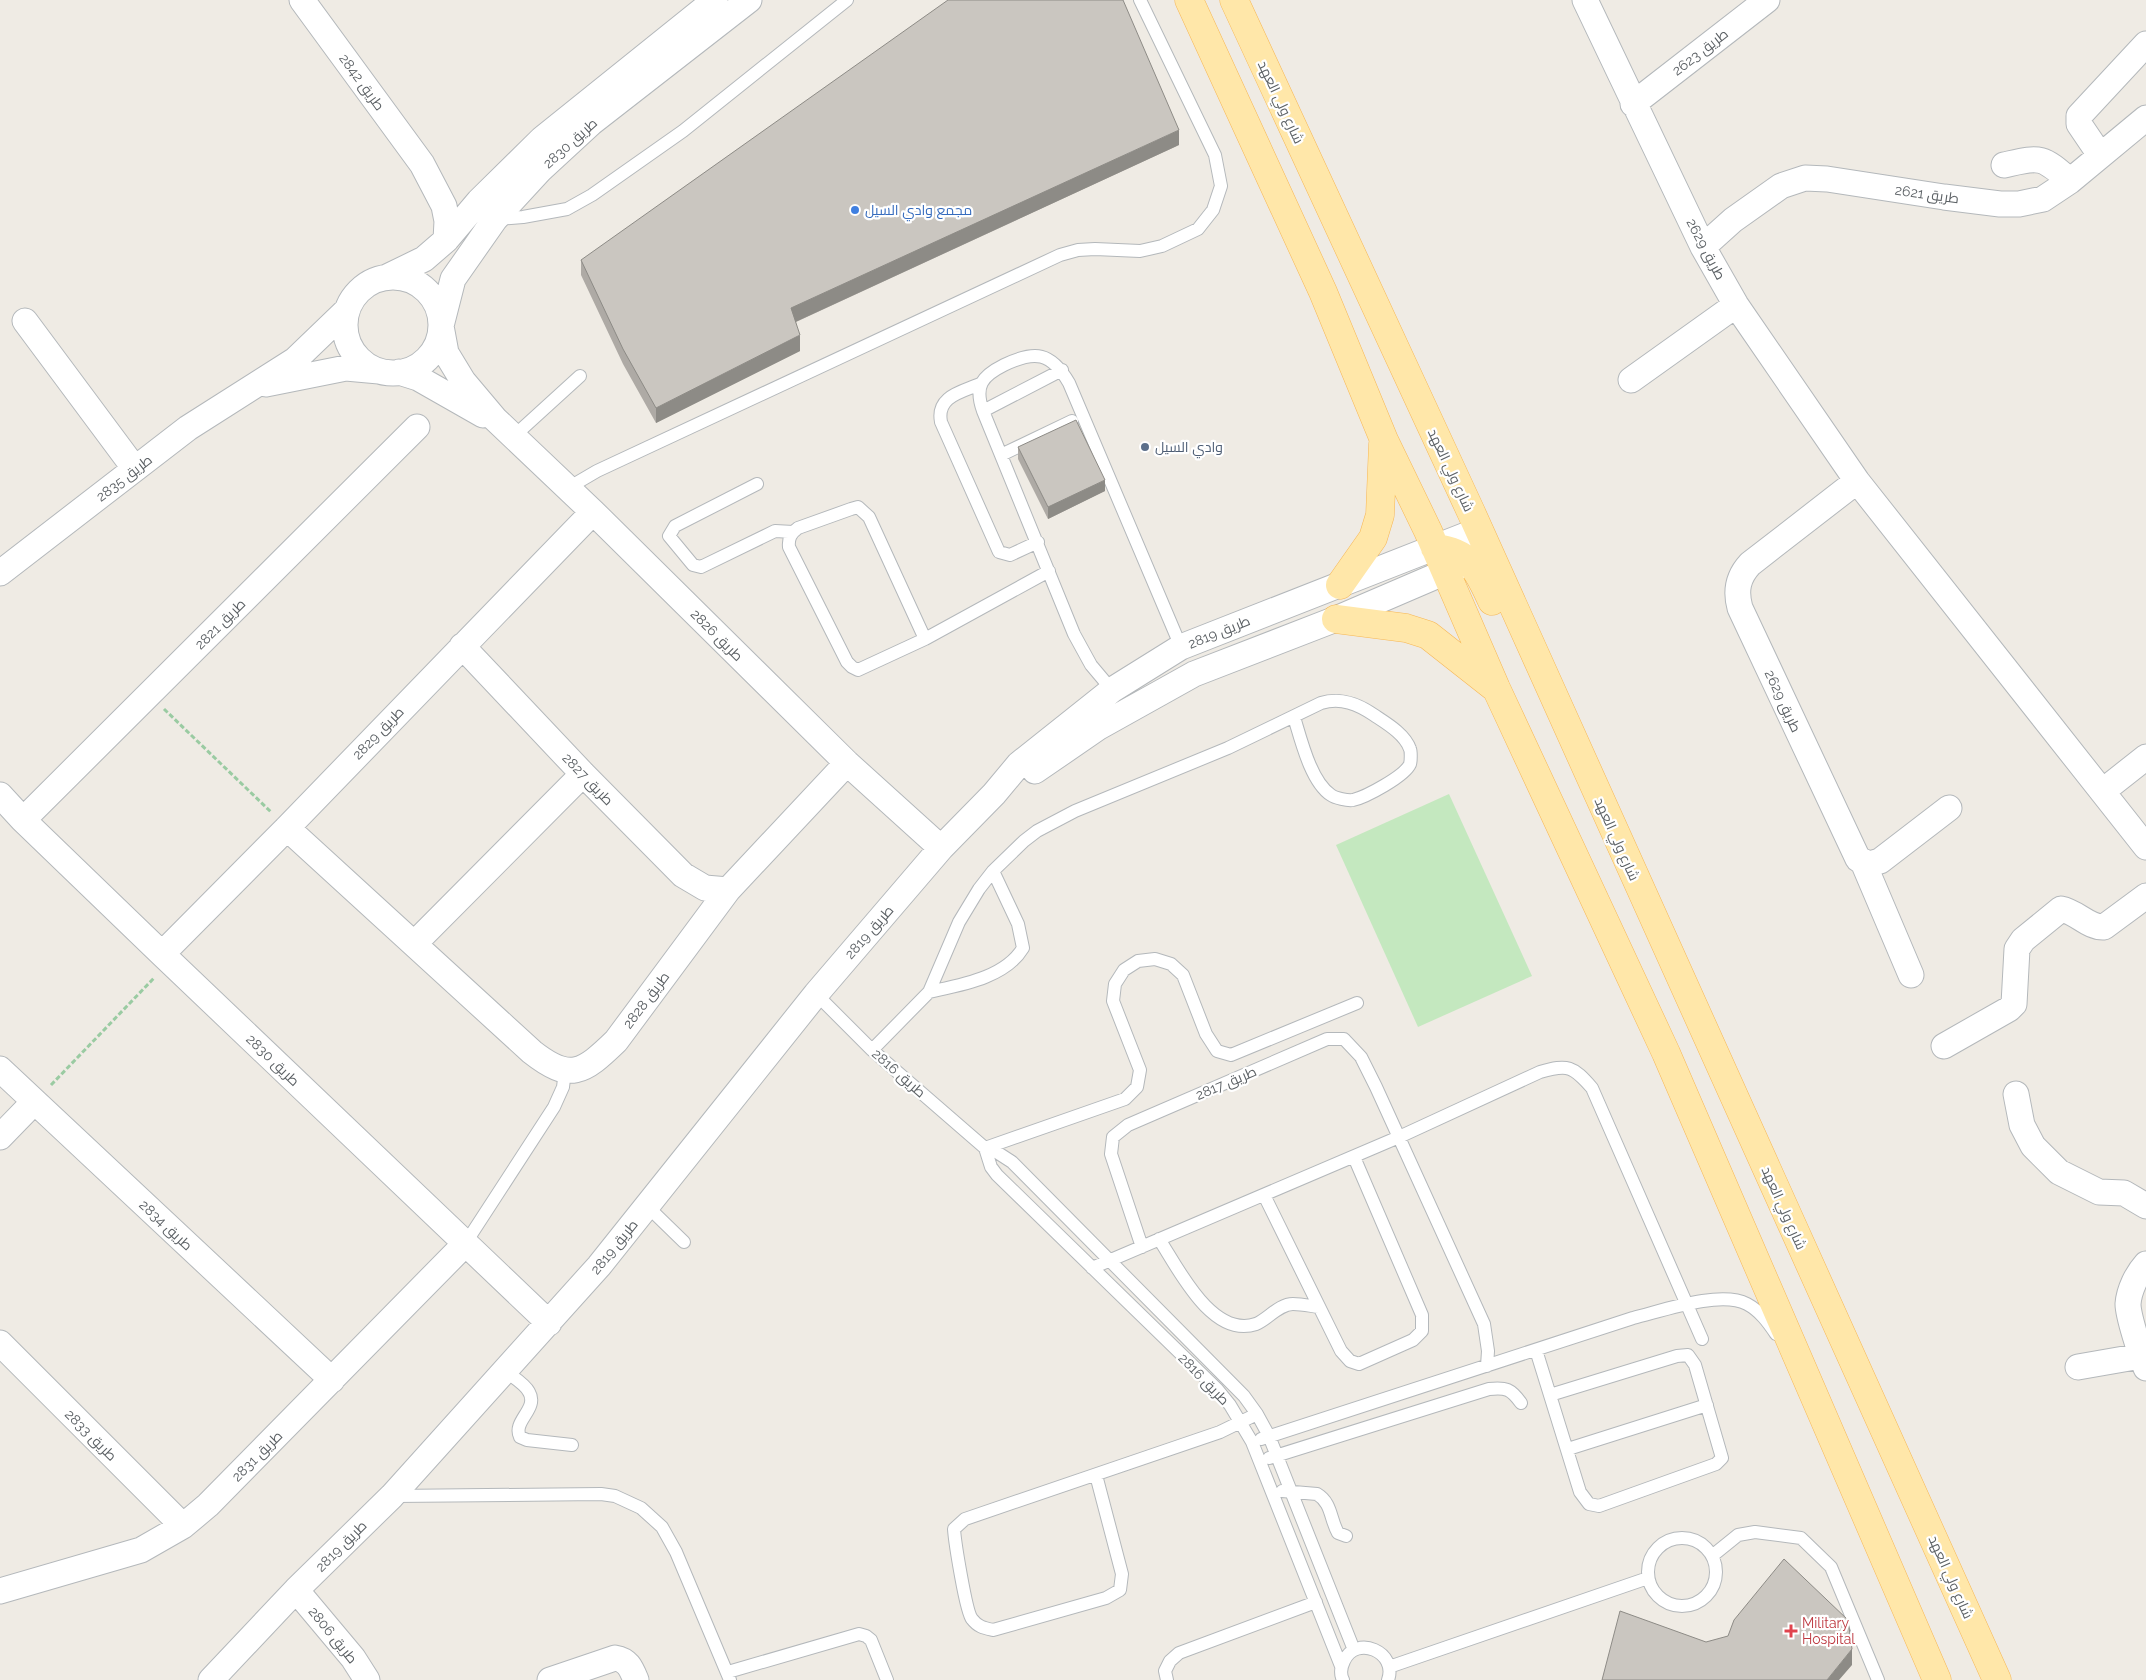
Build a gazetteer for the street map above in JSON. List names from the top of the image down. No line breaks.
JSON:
{"streets":{"main road":["شارع ولي العهد"],"street":["طريق 2623","طريق 2842","طريق 2830","طريق 2621","طريق 2629","طريق 2835","طريق 2821","طريق 2819","طريق 2826","طريق 2829","طريق 2827","طريق 2828","طريق 2834","طريق 2833","طريق 2831","طريق 2806"],"lane":["طريق 2816","طريق 2817"]},"crossings":[["طريق 2623","طريق 2629"],["طريق 2842","طريق 2830"],["شارع ولي العهد","طريق 2819"],["طريق 2830","طريق 2835"],["طريق 2830","طريق 2821"],["طريق 2830","طريق 2819"],["طريق 2830","طريق 2826"],["طريق 2830","طريق 2829"],["طريق 2830","طريق 2831"],["طريق 2621","طريق 2629"],["طريق 2835","طريق 2826"],["طريق 2819","طريق 2826"],["طريق 2819","طريق 2816"],["طريق 2819","طريق 2806"],["طريق 2826","طريق 2829"],["طريق 2826","طريق 2828"],["طريق 2829","طريق 2827"],["طريق 2827","طريق 2828"],["طريق 2834","طريق 2831"],["طريق 2833","طريق 2831"]],"places":{"other":["مجمع وادي السيل","وادي السيل"],"health":["Military Hospital"]}}
